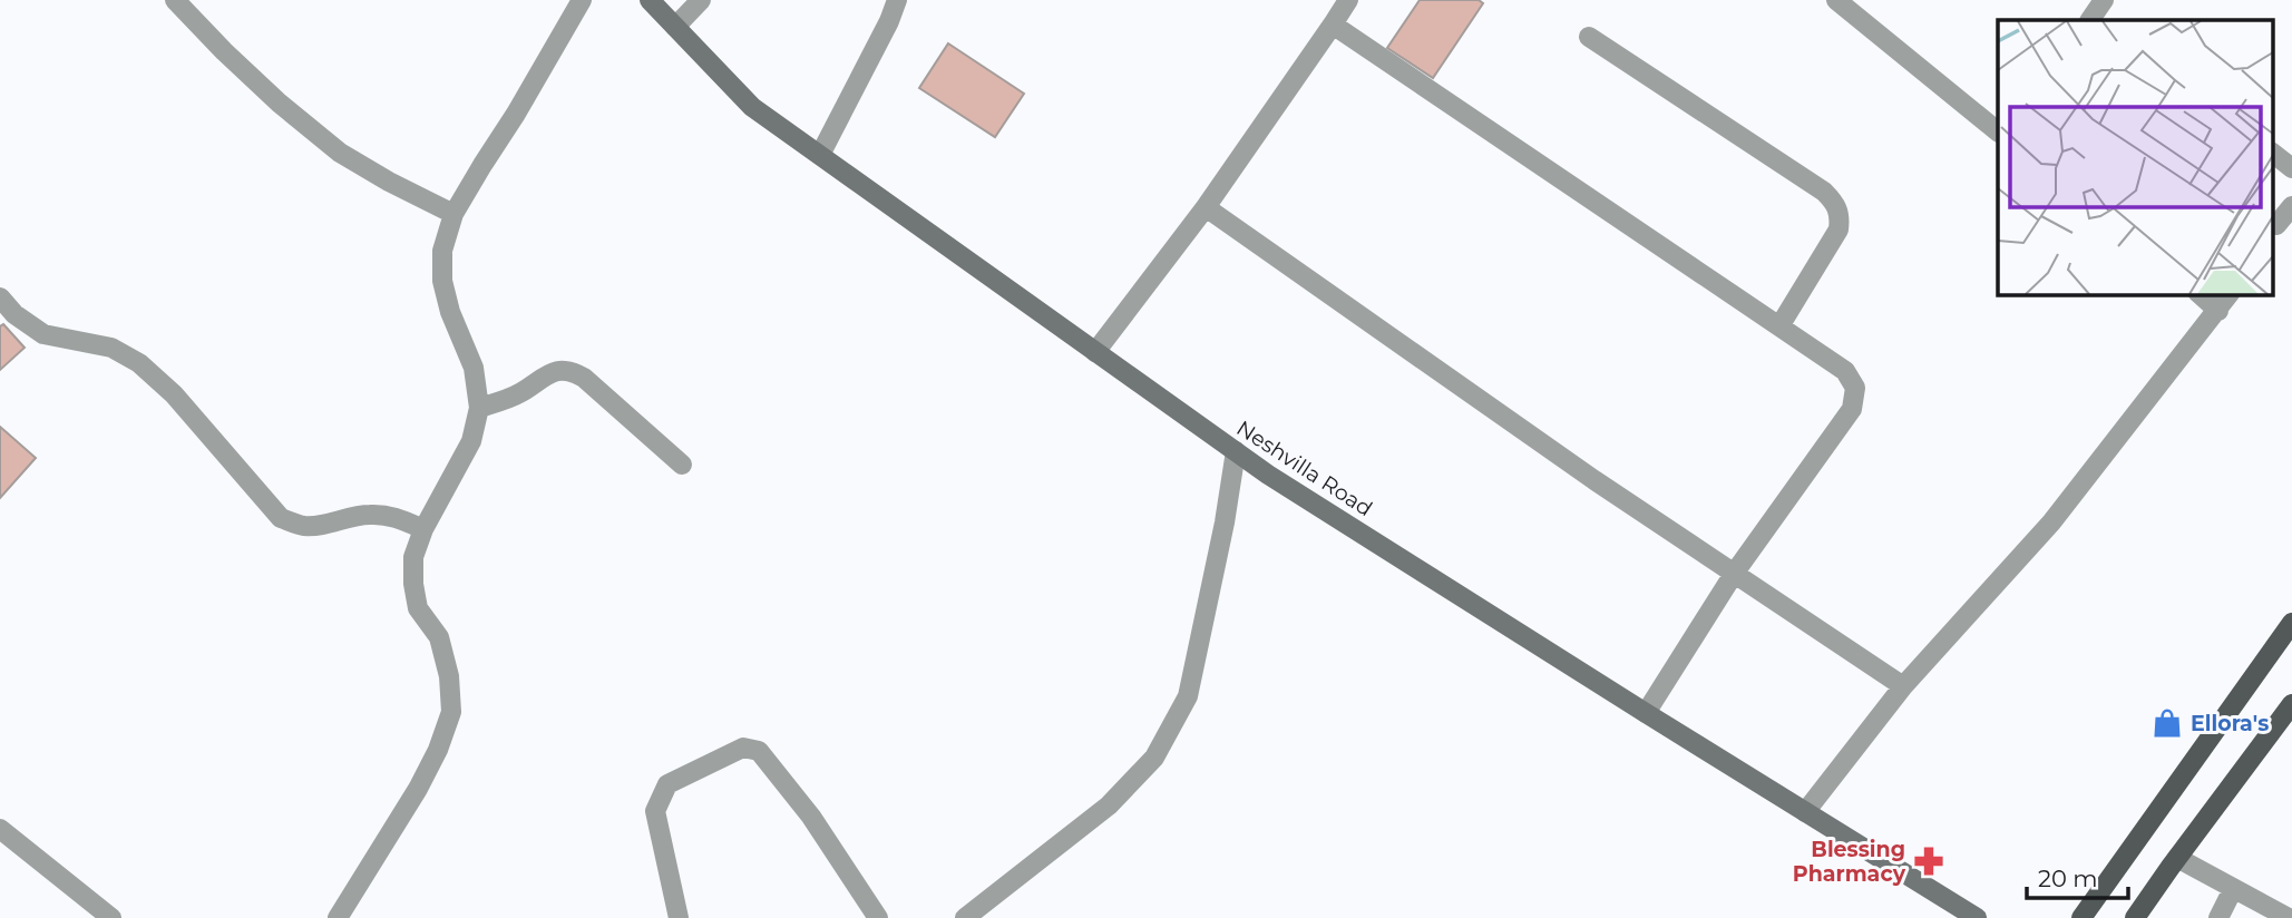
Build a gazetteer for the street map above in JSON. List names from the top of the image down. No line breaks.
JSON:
{"streets":{"street":["Neshvilla Road"]},"places":{"shop":["Ellora's"],"pharmacy":["Blessing Pharmacy"]},"scale_bar":"20 m"}
